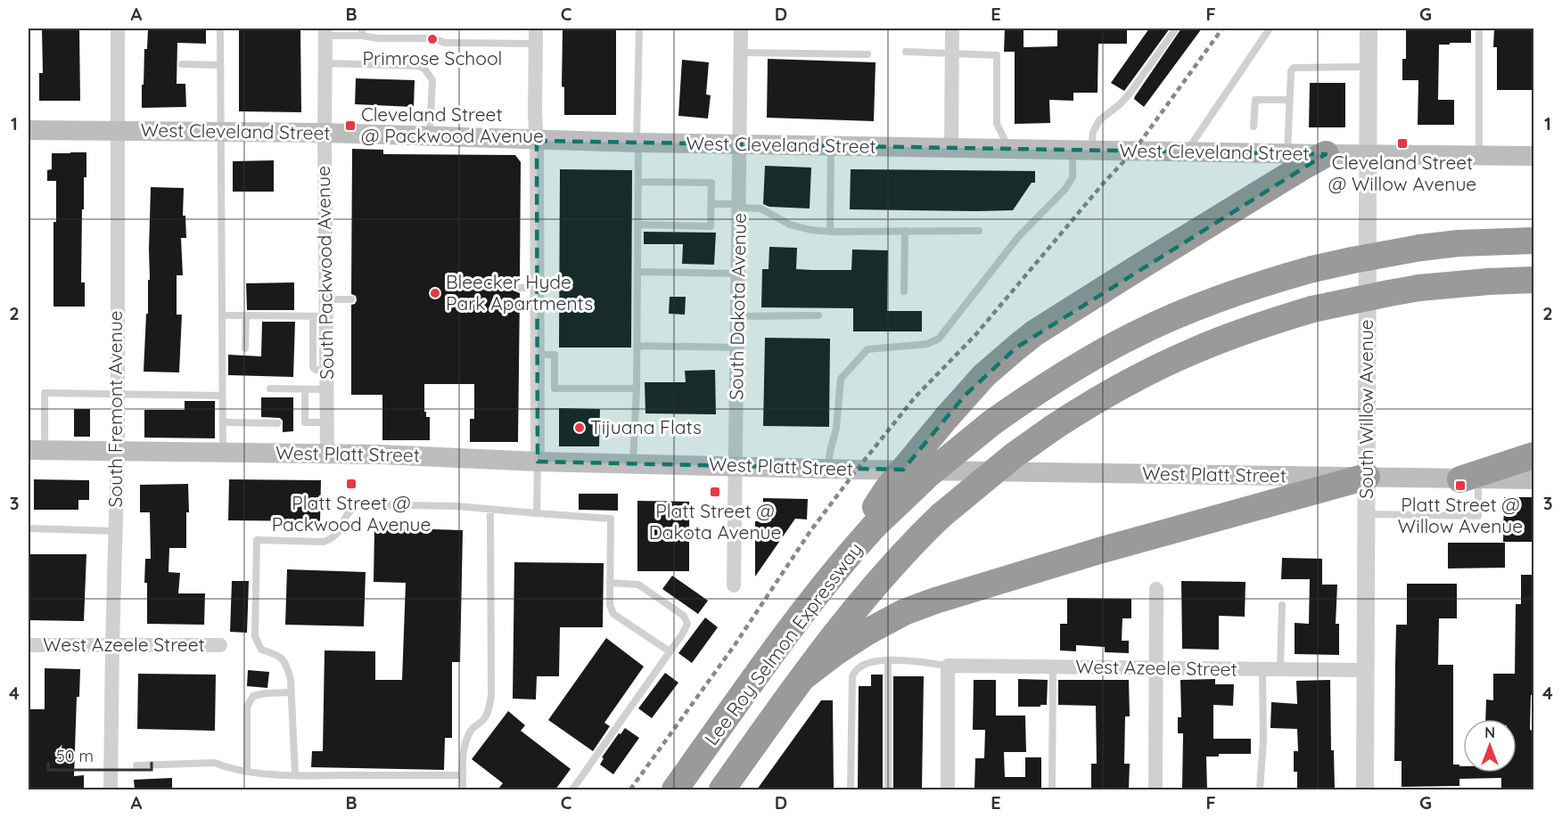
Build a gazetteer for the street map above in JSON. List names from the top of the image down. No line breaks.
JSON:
{"streets":{"highway":["Lee Roy Selmon Expressway"],"main road":["West Cleveland Street","West Platt Street"],"street":["South Packwood Avenue","South Dakota Avenue","South Fremont Avenue","South Willow Avenue","West Azeele Street"]},"crossings":[["West Cleveland Street","South Packwood Avenue"],["West Cleveland Street","South Dakota Avenue"],["West Cleveland Street","South Fremont Avenue"],["West Cleveland Street","South Willow Avenue"],["South Packwood Avenue","West Platt Street"],["South Dakota Avenue","West Platt Street"],["South Fremont Avenue","West Platt Street"],["South Fremont Avenue","West Azeele Street"],["South Willow Avenue","West Platt Street"],["South Willow Avenue","West Azeele Street"]],"places":{"other":["Primrose School","Bleecker Hyde Park Apartments","Tijuana Flats"],"transit":["Cleveland Street @ Packwood Avenue","Cleveland Street @ Willow Avenue","Platt Street @ Packwood Avenue","Platt Street @ Willow Avenue","Platt Street @ Dakota Avenue"]},"scale_bar":"50 m","north":"top","grid":{"columns":["A","B","C","D","E","F","G"],"rows":["1","2","3","4"]}}
